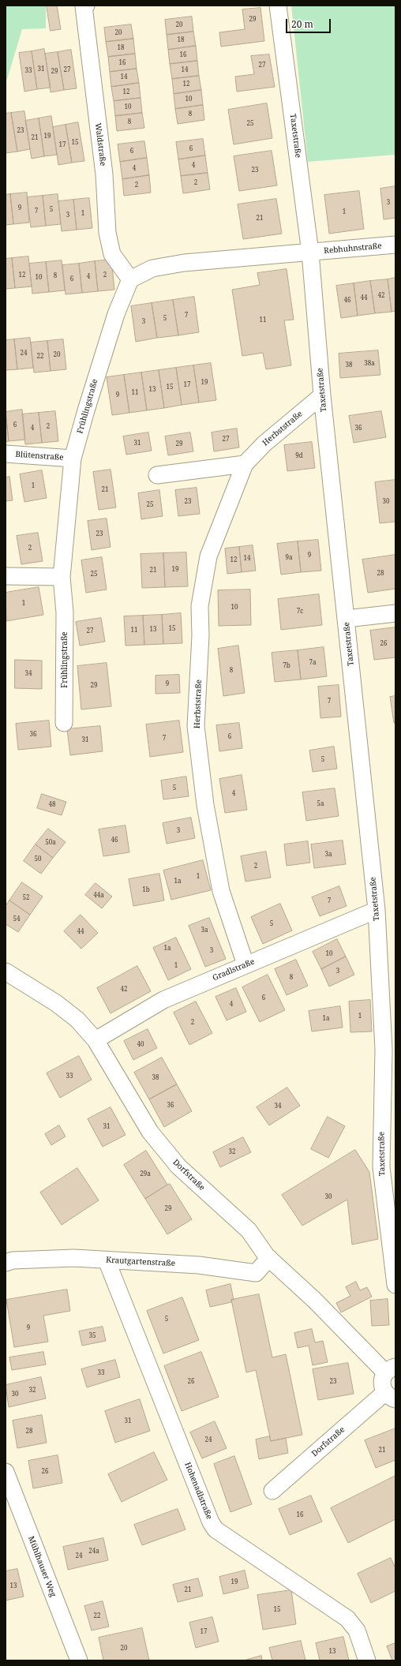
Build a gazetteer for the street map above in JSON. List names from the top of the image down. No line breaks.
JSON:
{"streets":{"street":["Taxetstraße","Waldstraße","Rebhuhnstraße","Frühlingstraße","Herbststraße","Blütenstraße","Gradlstraße","Dorfstraße","Krautgartenstraße","Hohenadlstraße","Mühlhauser Weg"]},"crossings":[["Taxetstraße","Rebhuhnstraße"],["Taxetstraße","Herbststraße"],["Taxetstraße","Gradlstraße"],["Waldstraße","Frühlingstraße"],["Frühlingstraße","Blütenstraße"],["Herbststraße","Gradlstraße"],["Gradlstraße","Dorfstraße"],["Dorfstraße","Krautgartenstraße"],["Krautgartenstraße","Hohenadlstraße"]],"house_numbers":["29","20","20","18","18","16","16","27","31","27","14","33","29","14","12","12","10","10","8","8","25","23","19","21","15","17","6","6","4","4","23","2","2","3","9","5","7","1","1","3","21","12","2","8","4","10","6","42","44","46","7","5","11","3","24","20","22","38a","38","19","17","15","13","11","9","6","2","4","36","27","31","29","9d","1","21","23","30","25","23","2","9","9a","14","12","19","21","28","25","1","10","7c","15","13","11","27","26","7a","7b","8","34","9","29","7","36","6","7","31","5","5","4","5a","48","3","46","50a","3a","50","2","1","1a","1b","44a","52","7","54","5","3a","44","1a","3","10","1","3","8","42","6","4","1","1a","2","40","33","38","36","34","31","32","29a","30","29","5","9","35","33","26","23","32","30","31","28","24","21","26","16","24a","24","19","13","21","15","22","17","20","13"],"scale_bar":"20 m"}
